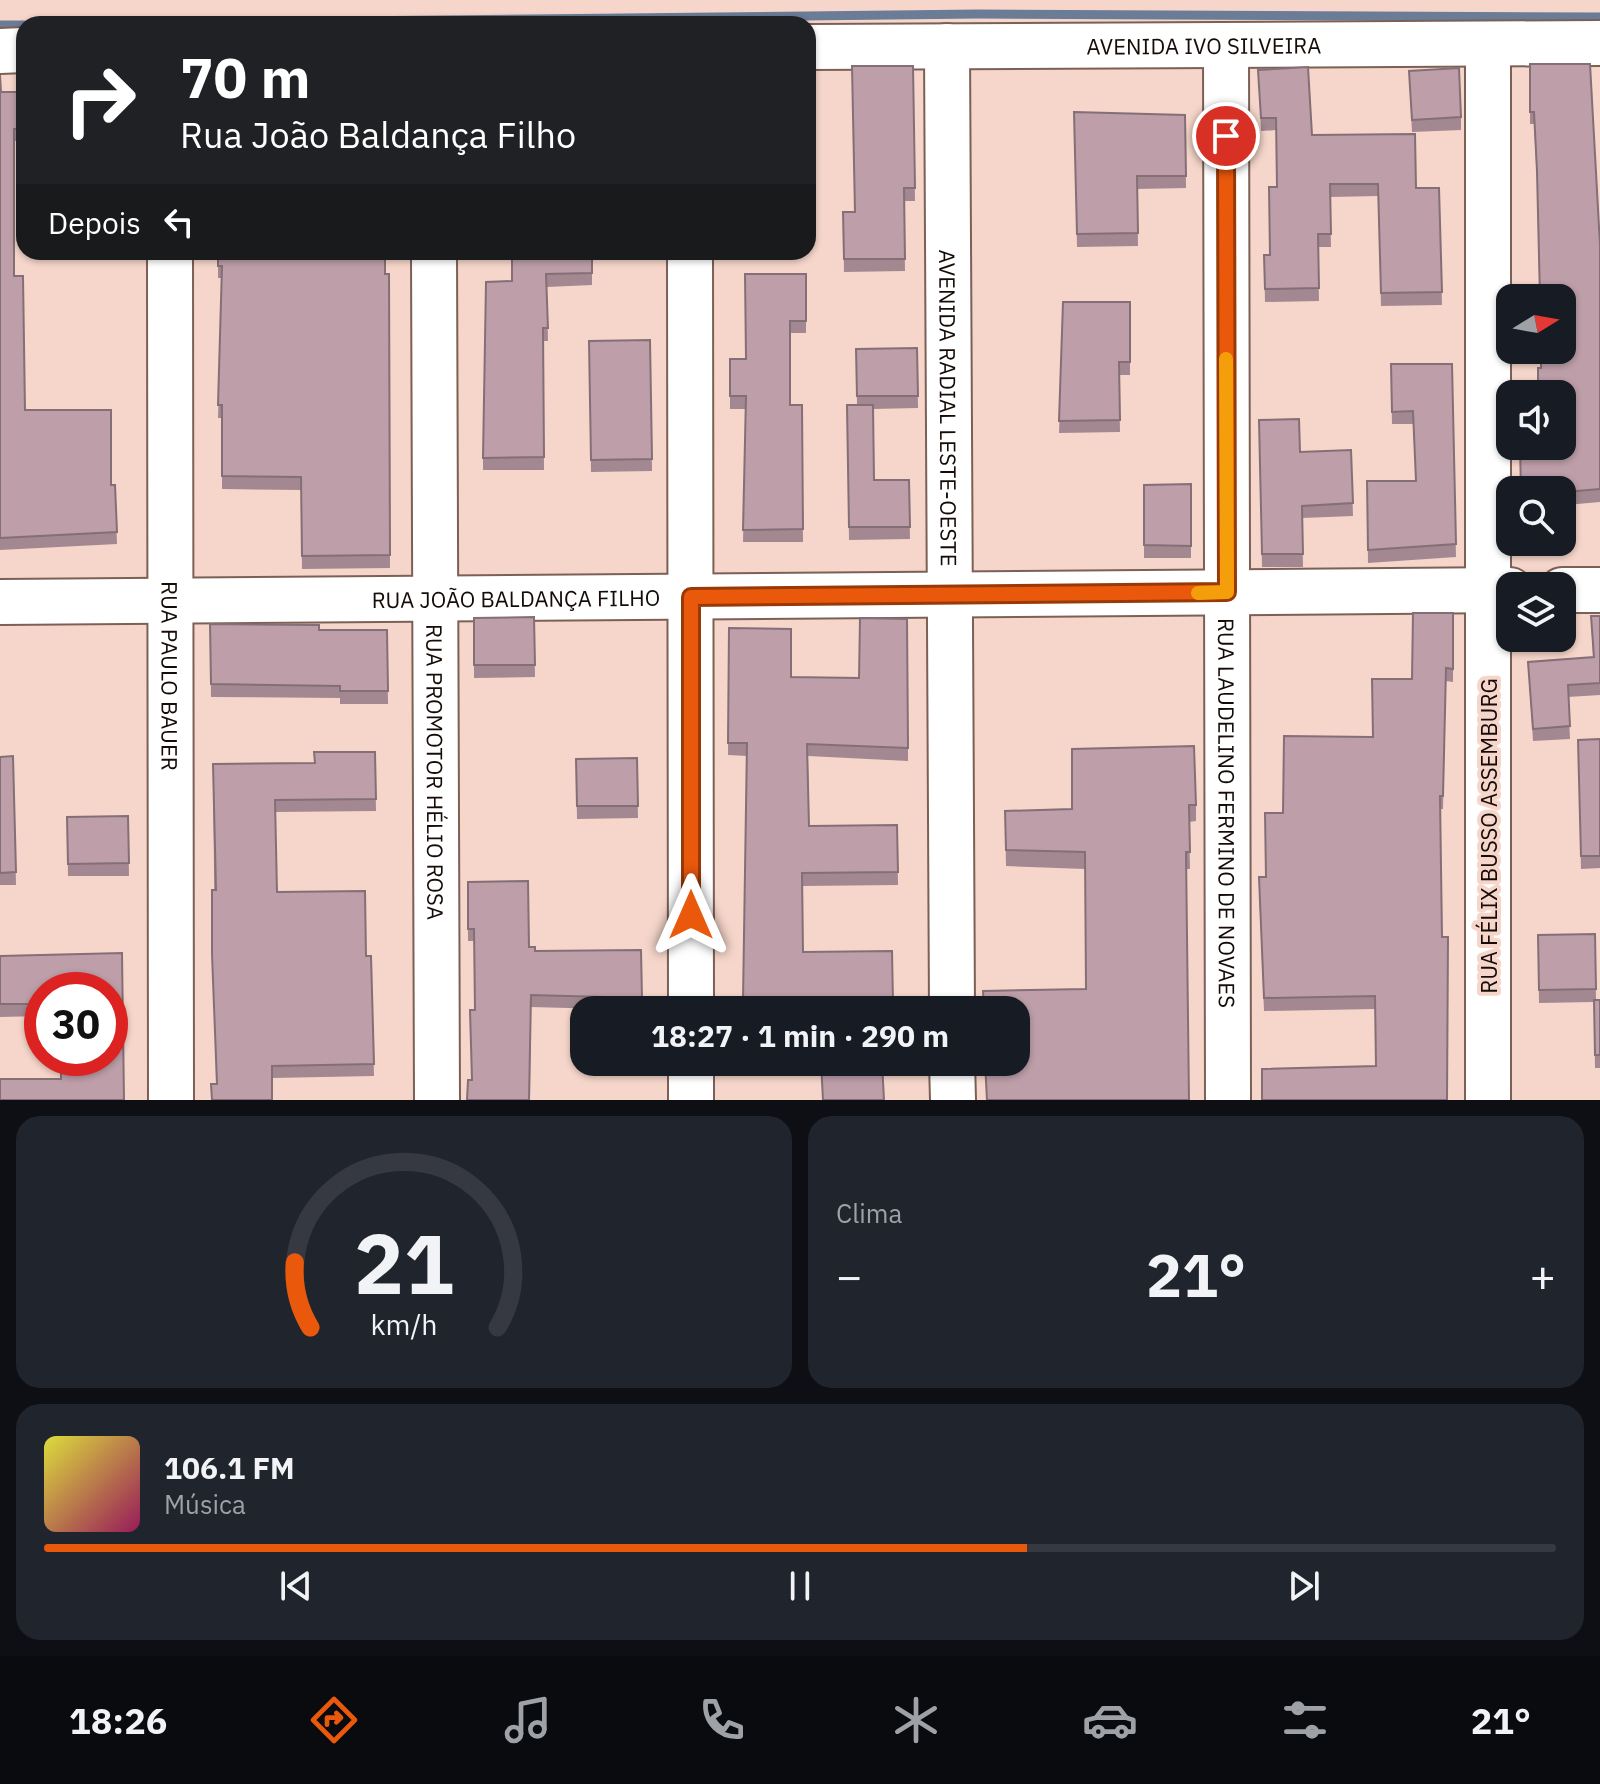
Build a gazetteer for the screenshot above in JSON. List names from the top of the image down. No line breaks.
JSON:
{"streets":{"street":["AVENIDA IVO SILVEIRA","AVENIDA RADIAL LESTE-OESTE","RUA JOÃO BALDANÇA FILHO","RUA PAULO BAUER","RUA PROMOTOR HÉLIO ROSA","RUA LAUDELINO FERMINO DE NOVAES","RUA FÉLIX BUSSO ASSEMBURG"]},"crossings":[["AVENIDA IVO SILVEIRA","AVENIDA RADIAL LESTE-OESTE"],["AVENIDA IVO SILVEIRA","RUA LAUDELINO FERMINO DE NOVAES"],["AVENIDA IVO SILVEIRA","RUA FÉLIX BUSSO ASSEMBURG"],["AVENIDA RADIAL LESTE-OESTE","RUA JOÃO BALDANÇA FILHO"],["RUA JOÃO BALDANÇA FILHO","RUA PAULO BAUER"],["RUA JOÃO BALDANÇA FILHO","RUA PROMOTOR HÉLIO ROSA"],["RUA JOÃO BALDANÇA FILHO","RUA LAUDELINO FERMINO DE NOVAES"]],"north":"right","page":{"turn":["70 m","Rua João Baldança Filho"],"then":"Depois","limit":"30","trip":"18:27 · 1 min · 290 m","tile":"Clima","heat":["−","21°","+"],"song":["106.1 FM","Música"],"tabs":["18:26","21°"],"gauge":["21","km/h"]}}
